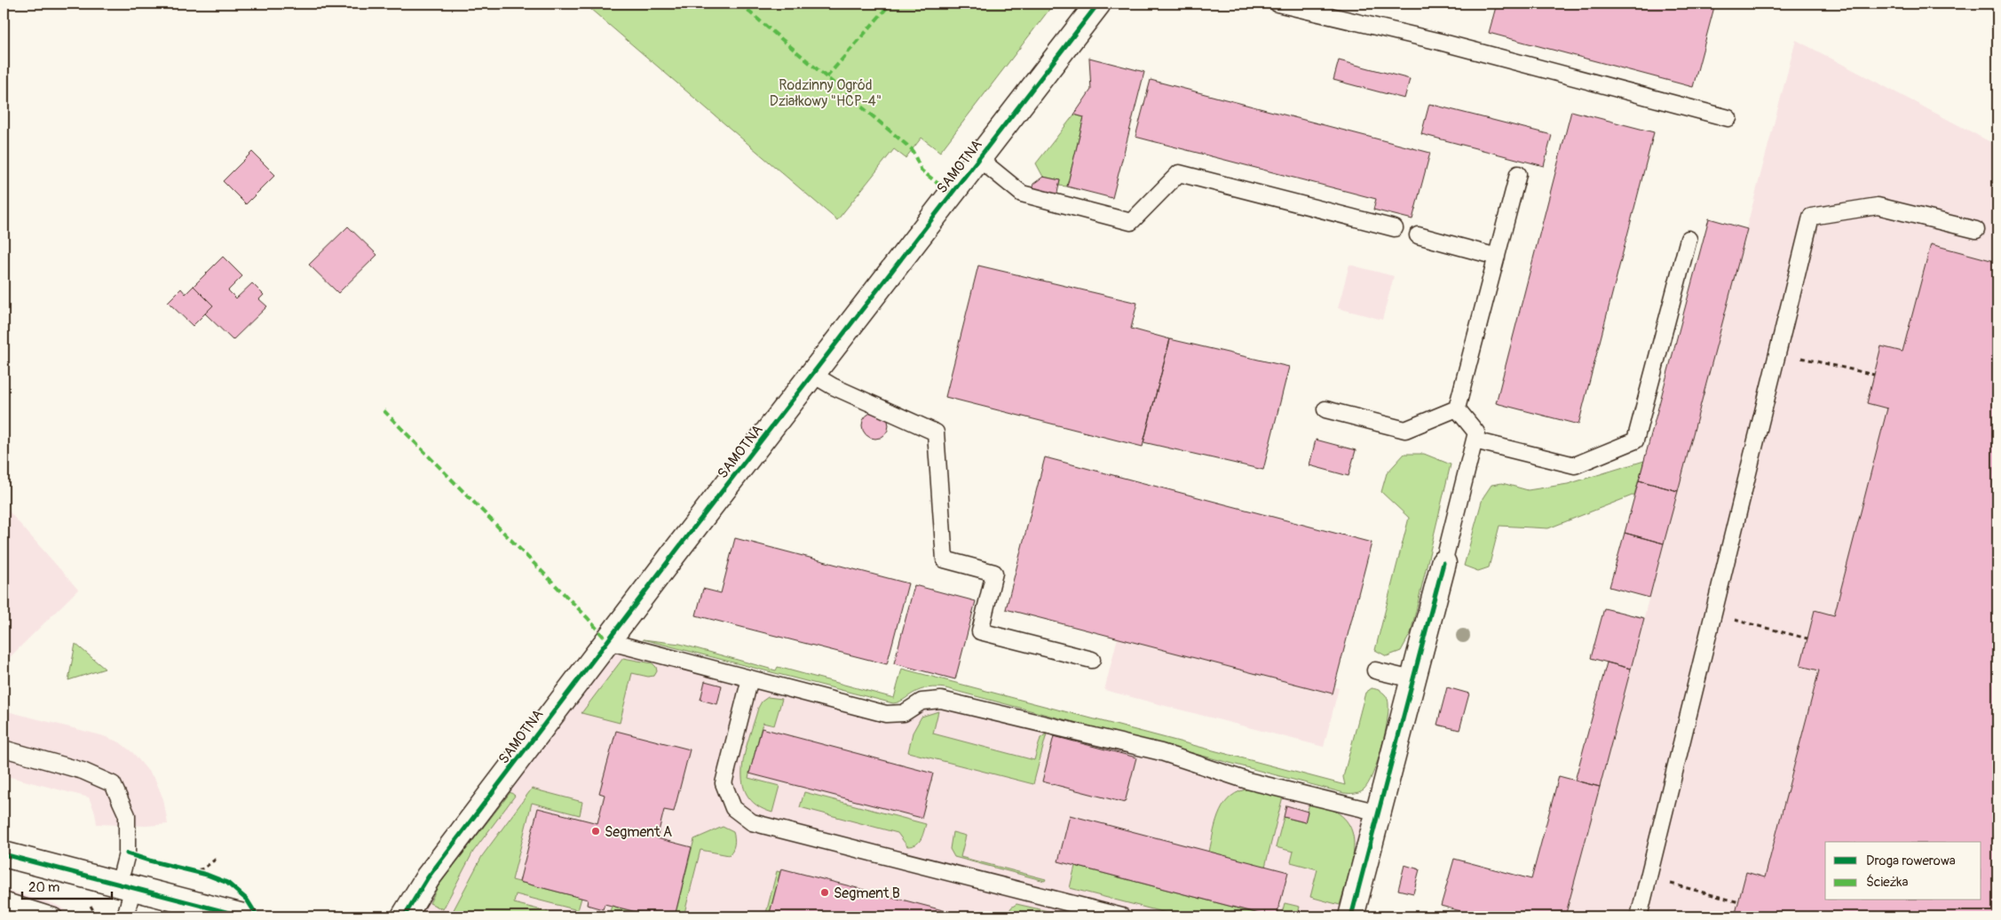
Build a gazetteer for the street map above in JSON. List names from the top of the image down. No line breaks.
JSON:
{"streets":{"street":["SAMOTNA"]},"parks":["Rodzinny Ogród Działkowy \"HCP-4\""],"places":["Segment A","Segment B"],"legend":["Droga rowerowa","Ścieżka"],"scale_bar":"20 m"}
